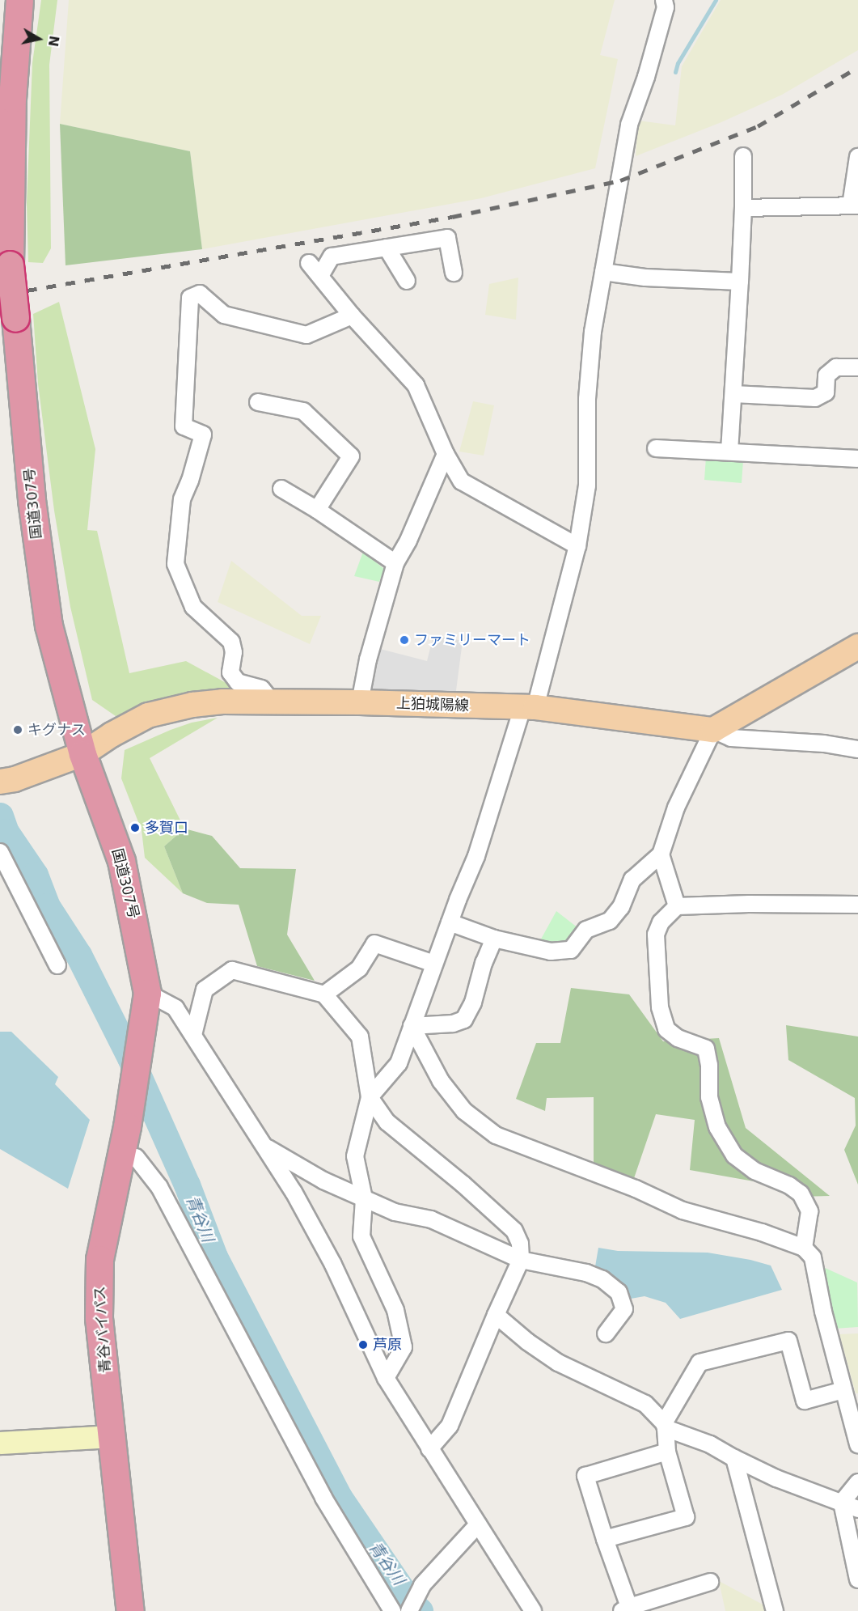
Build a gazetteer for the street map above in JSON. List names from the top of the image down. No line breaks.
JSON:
{"streets":{"highway":["国道307号","青谷バイパス"],"main road":["上狛城陽線"]},"crossings":[["国道307号","上狛城陽線"],["国道307号","青谷バイパス"]],"water":["青谷川"],"places":["ファミリーマート","キグナス","多賀口","芦原"],"north":"right"}
